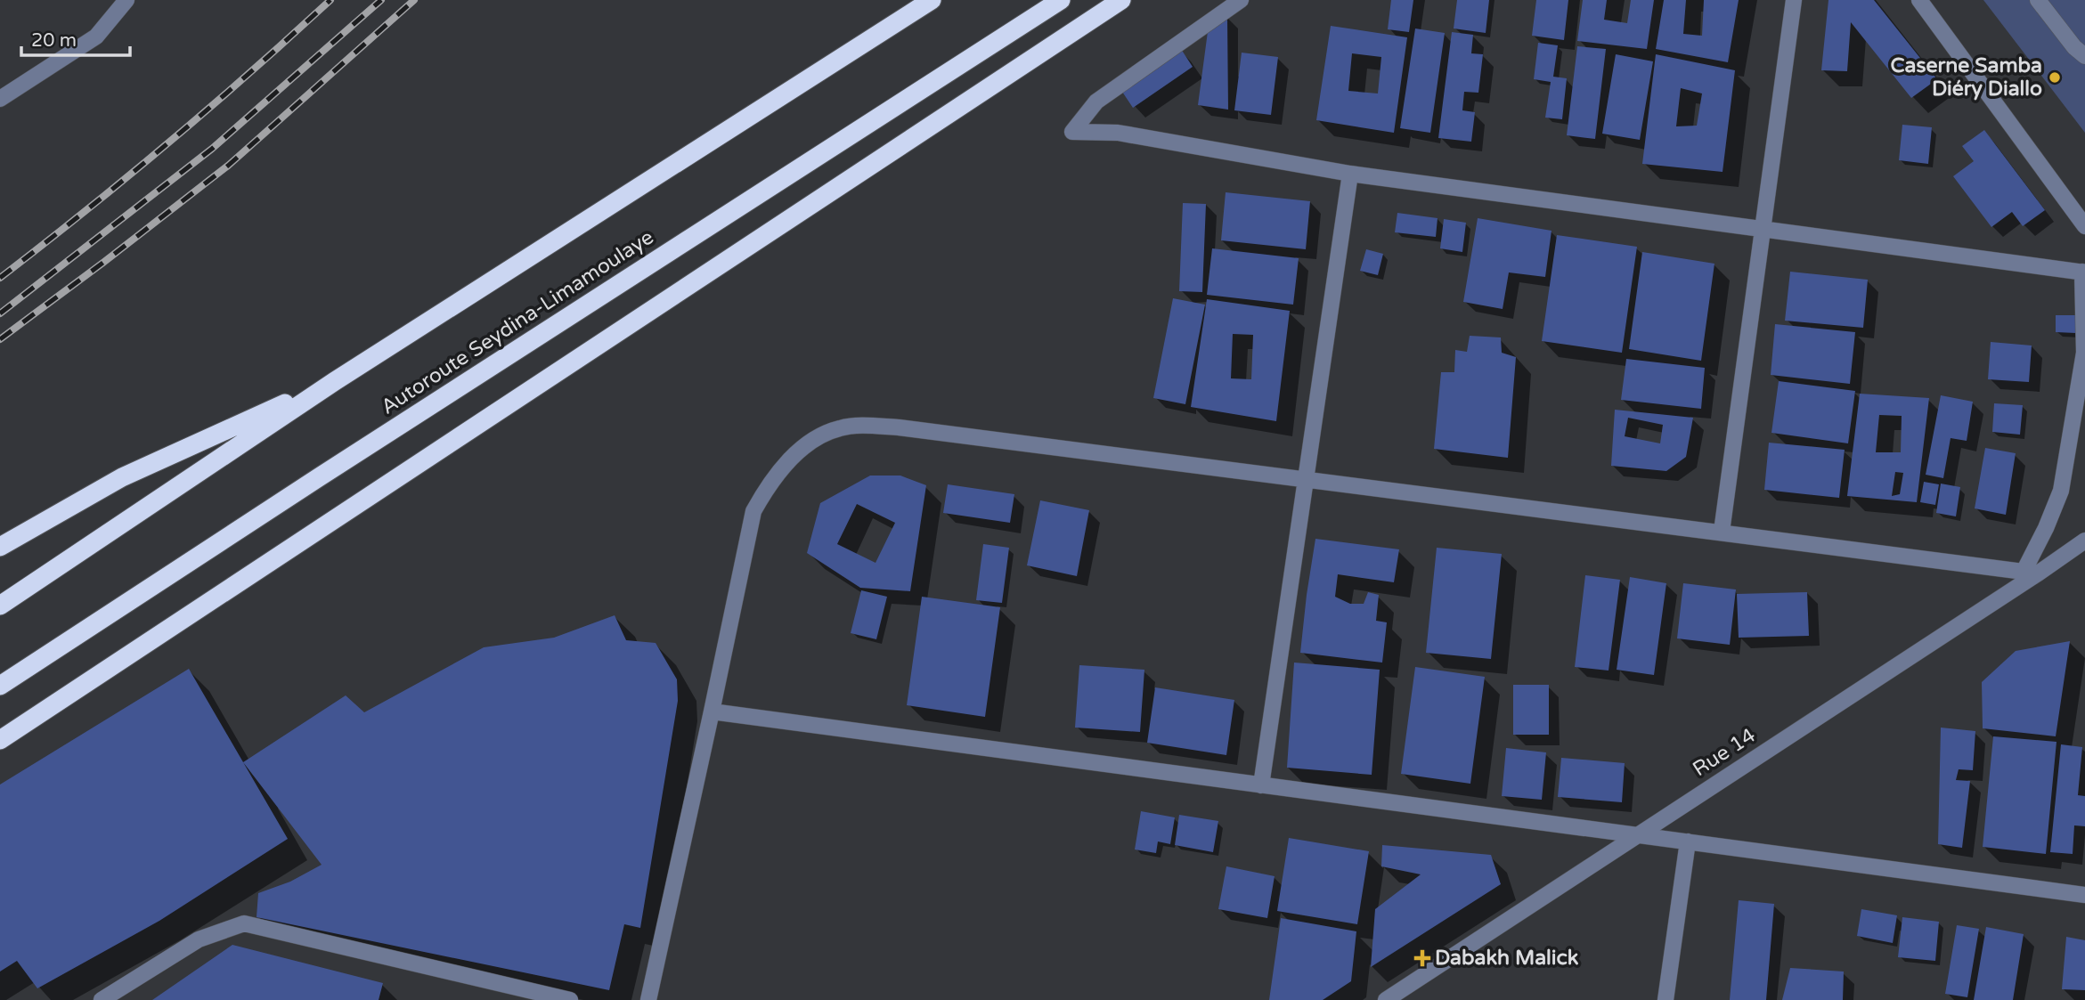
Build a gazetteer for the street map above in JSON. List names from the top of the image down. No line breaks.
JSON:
{"streets":{"highway":["Autoroute Seydina-Limamoulaye"],"street":["Rue 14"]},"places":{"other":["Caserne Samba Diéry Diallo"],"health":["Dabakh Malick"]},"scale_bar":"20 m"}
